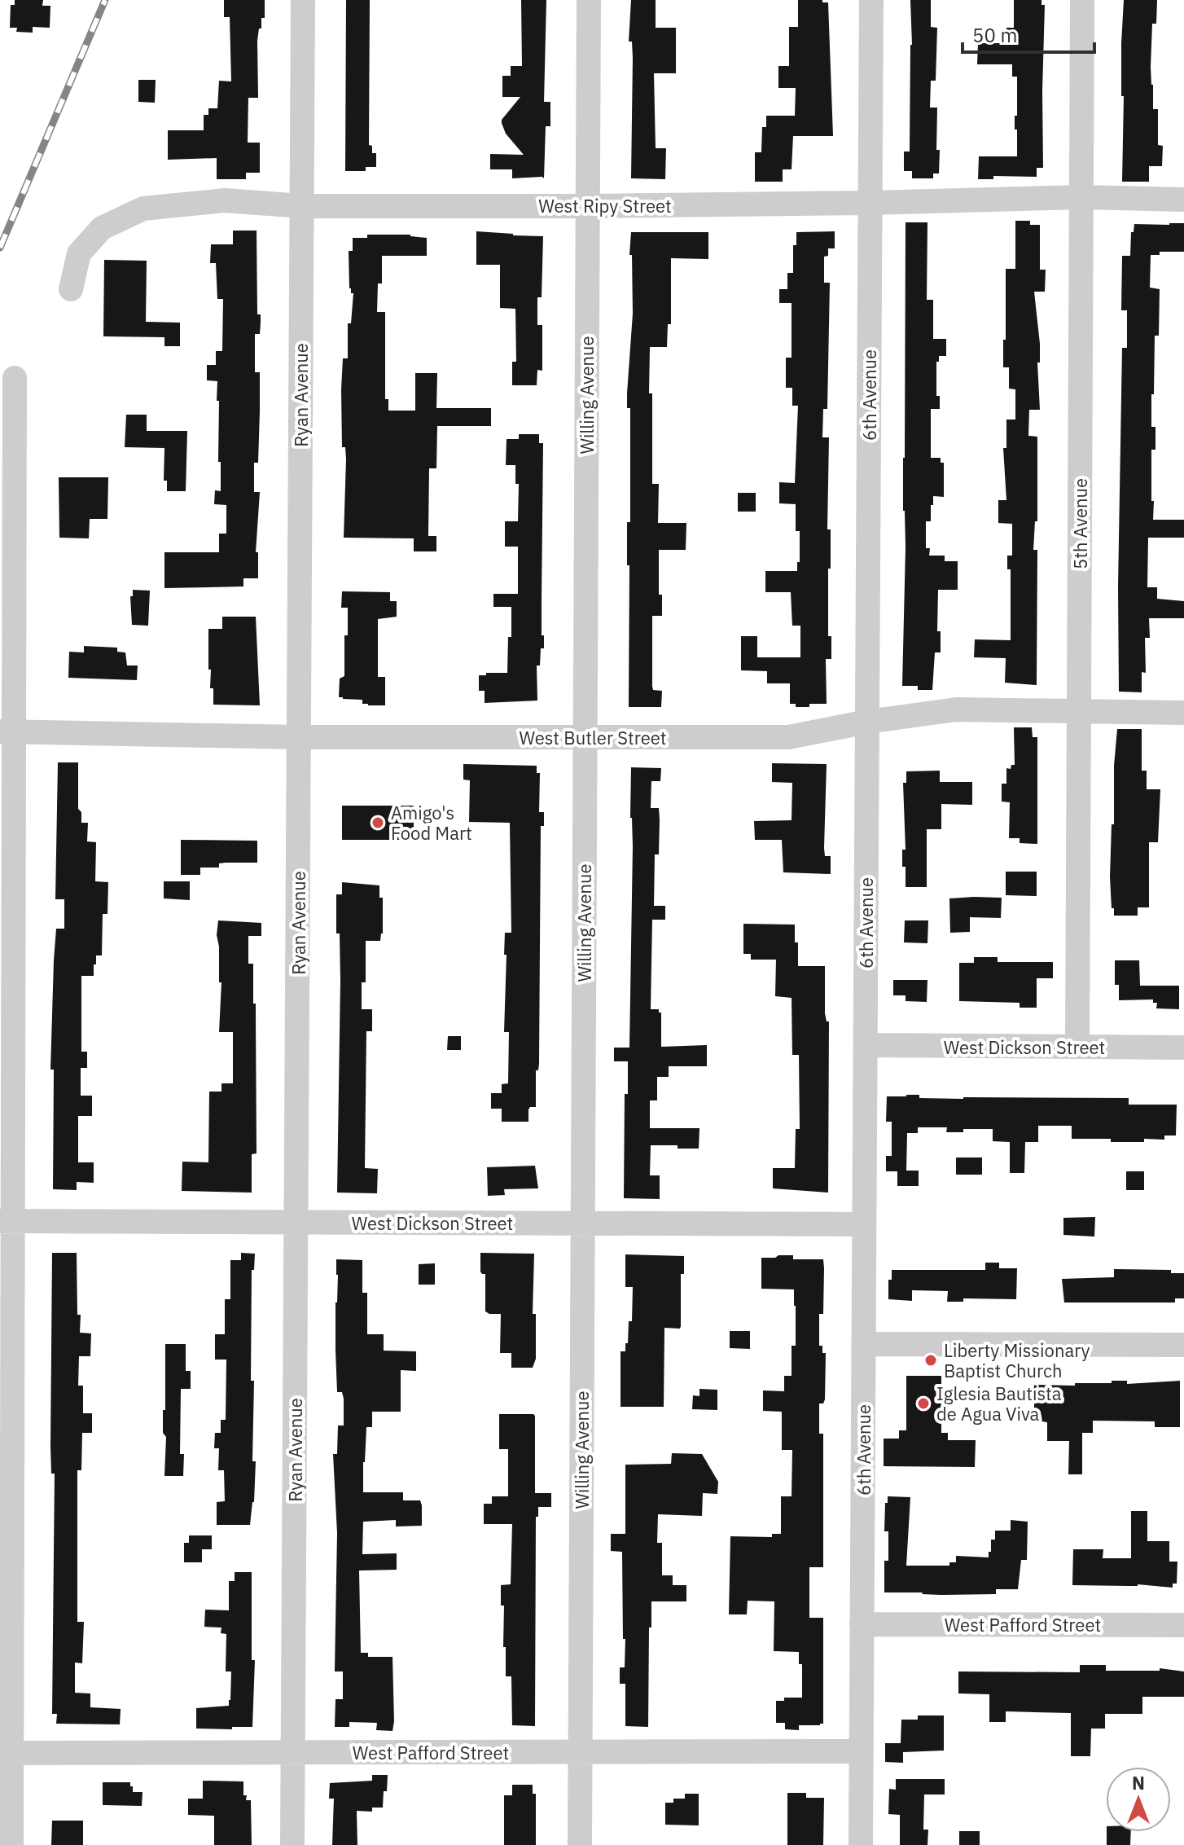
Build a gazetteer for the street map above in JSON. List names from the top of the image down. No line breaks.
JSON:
{"streets":{"street":["West Ripy Street","Ryan Avenue","Willing Avenue","6th Avenue","5th Avenue","West Butler Street","West Dickson Street","West Pafford Street"]},"crossings":[["West Ripy Street","Ryan Avenue"],["West Ripy Street","Willing Avenue"],["West Ripy Street","6th Avenue"],["West Ripy Street","5th Avenue"],["Ryan Avenue","West Butler Street"],["Ryan Avenue","West Dickson Street"],["Ryan Avenue","West Pafford Street"],["Willing Avenue","West Butler Street"],["Willing Avenue","West Dickson Street"],["Willing Avenue","West Pafford Street"],["6th Avenue","West Butler Street"],["6th Avenue","West Dickson Street"],["6th Avenue","West Pafford Street"],["5th Avenue","West Butler Street"],["5th Avenue","West Dickson Street"]],"places":["Amigo's Food Mart","Liberty Missionary Baptist Church","Iglesia Bautista de Agua Viva"],"scale_bar":"50 m","north":"top"}
